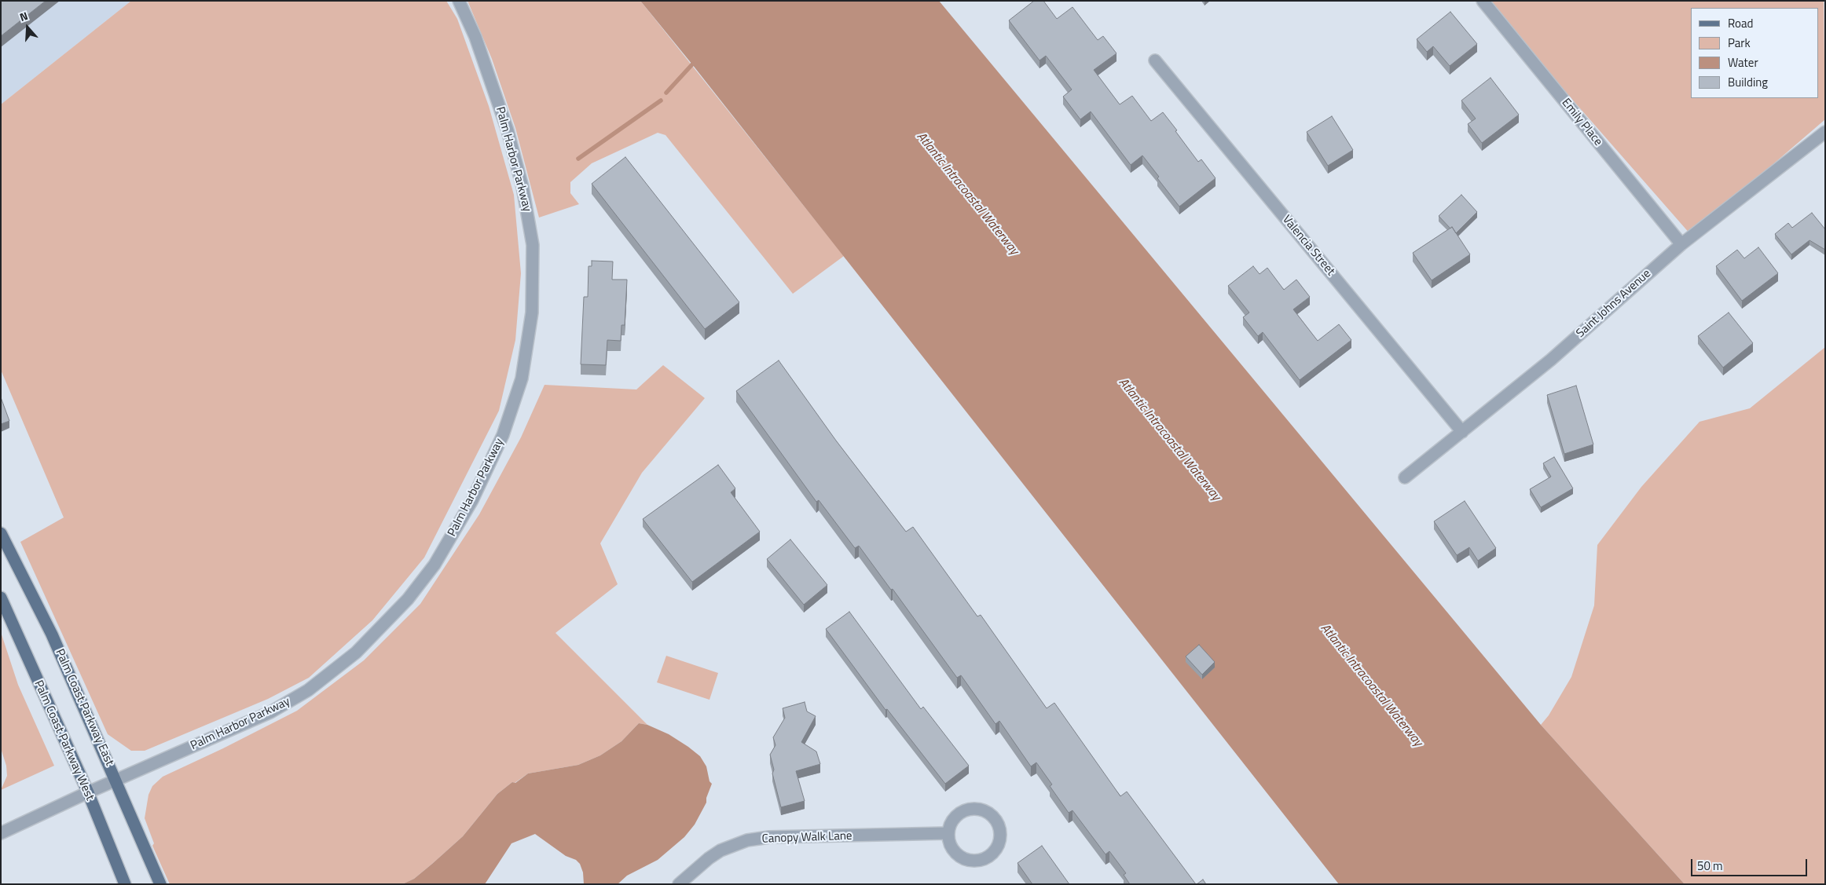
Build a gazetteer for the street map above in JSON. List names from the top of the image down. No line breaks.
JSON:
{"streets":{"main road":["Palm Coast Parkway East","Palm Coast Parkway West"],"street":["Emily Place","Palm Harbor Parkway","Valencia Street","Saint Johns Avenue","Canopy Walk Lane"]},"crossings":[["Emily Place","Saint Johns Avenue"],["Palm Harbor Parkway","Palm Coast Parkway East"],["Palm Harbor Parkway","Palm Coast Parkway West"],["Valencia Street","Saint Johns Avenue"]],"water":["Atlantic Intracoastal Waterway"],"legend":["Road","Park","Water","Building"],"scale_bar":"50 m","north":"top"}
